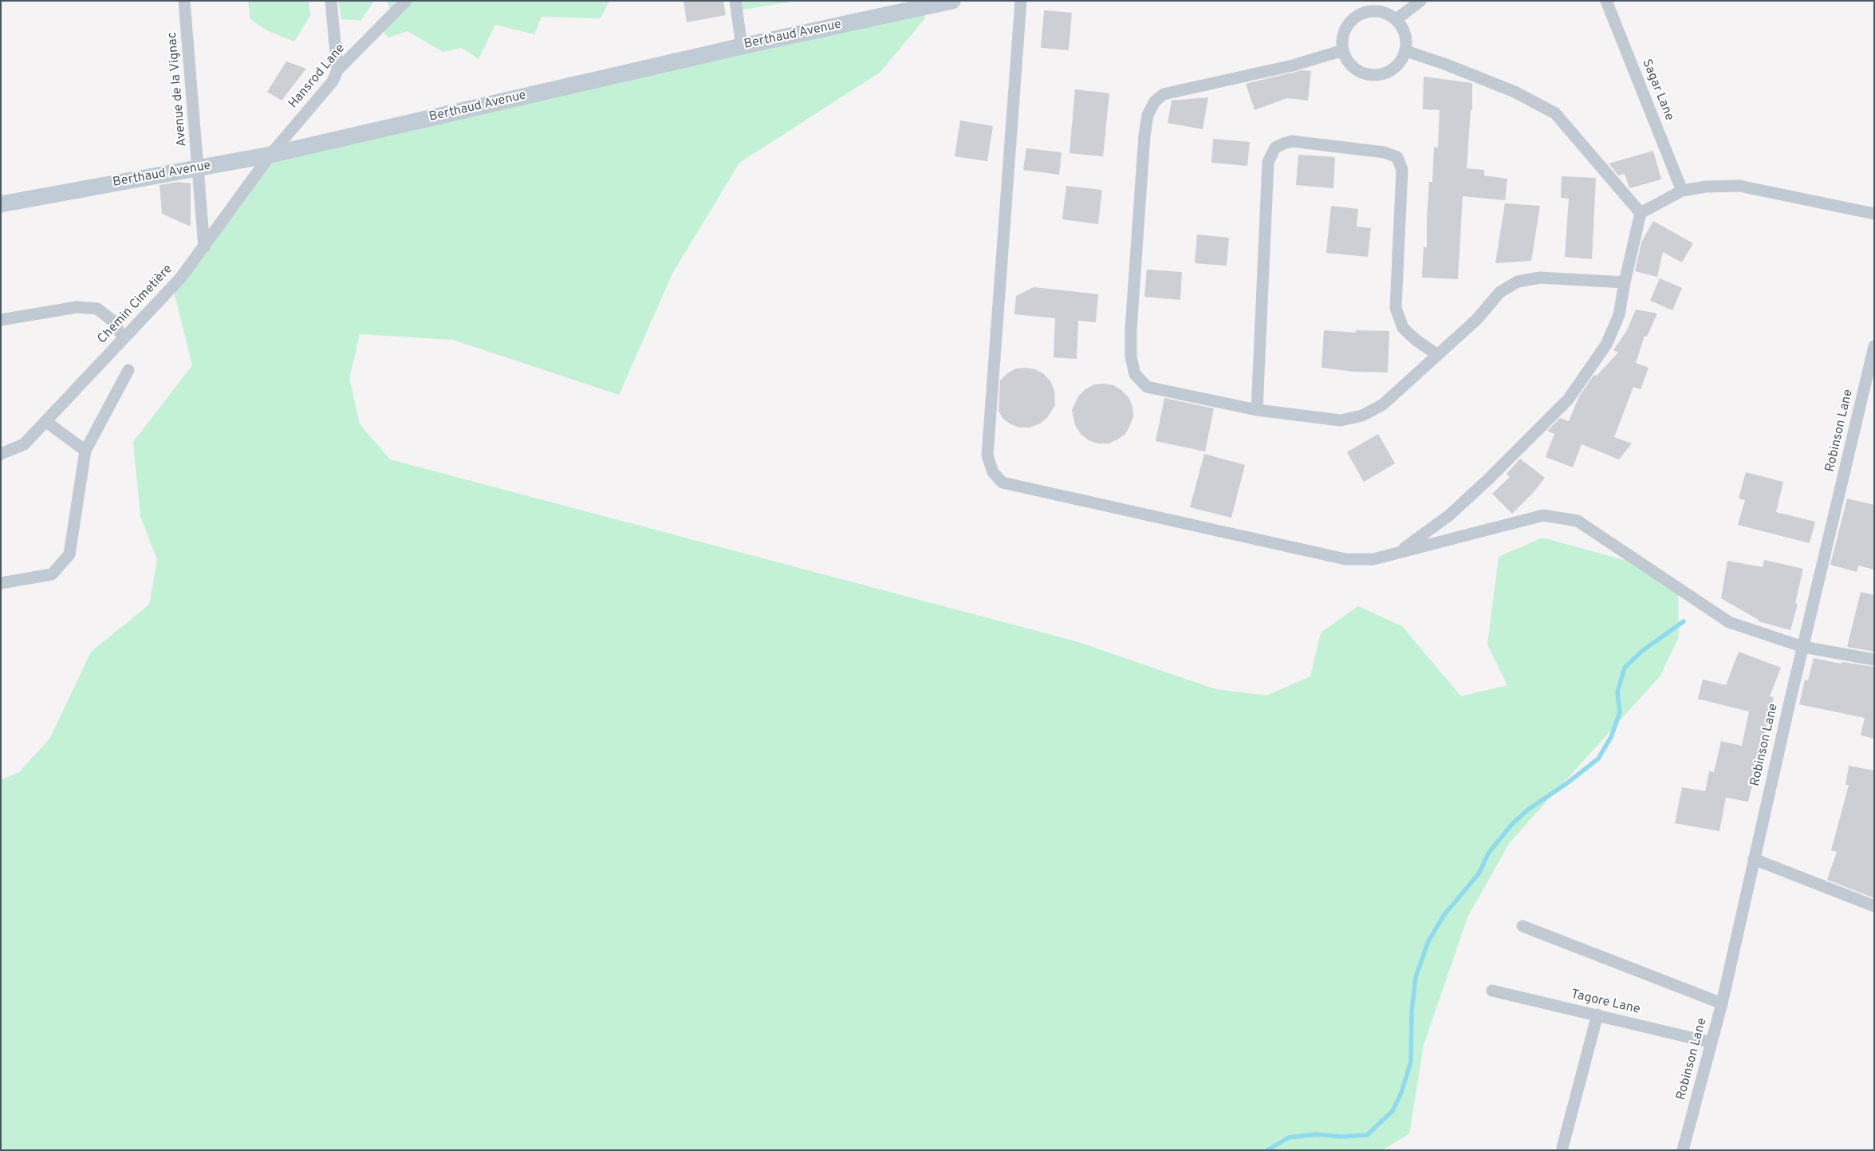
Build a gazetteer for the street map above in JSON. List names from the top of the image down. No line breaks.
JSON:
{"streets":{"street":["Berthaud Avenue","Hansrod Lane","Avenue de la Vignac","Sagar Lane","Chemin Cimetière","Robinson Lane","Tagore Lane"]},"crossings":[["Berthaud Avenue","Hansrod Lane"],["Berthaud Avenue","Avenue de la Vignac"],["Berthaud Avenue","Chemin Cimetière"],["Hansrod Lane","Chemin Cimetière"],["Avenue de la Vignac","Chemin Cimetière"],["Robinson Lane","Tagore Lane"]]}
